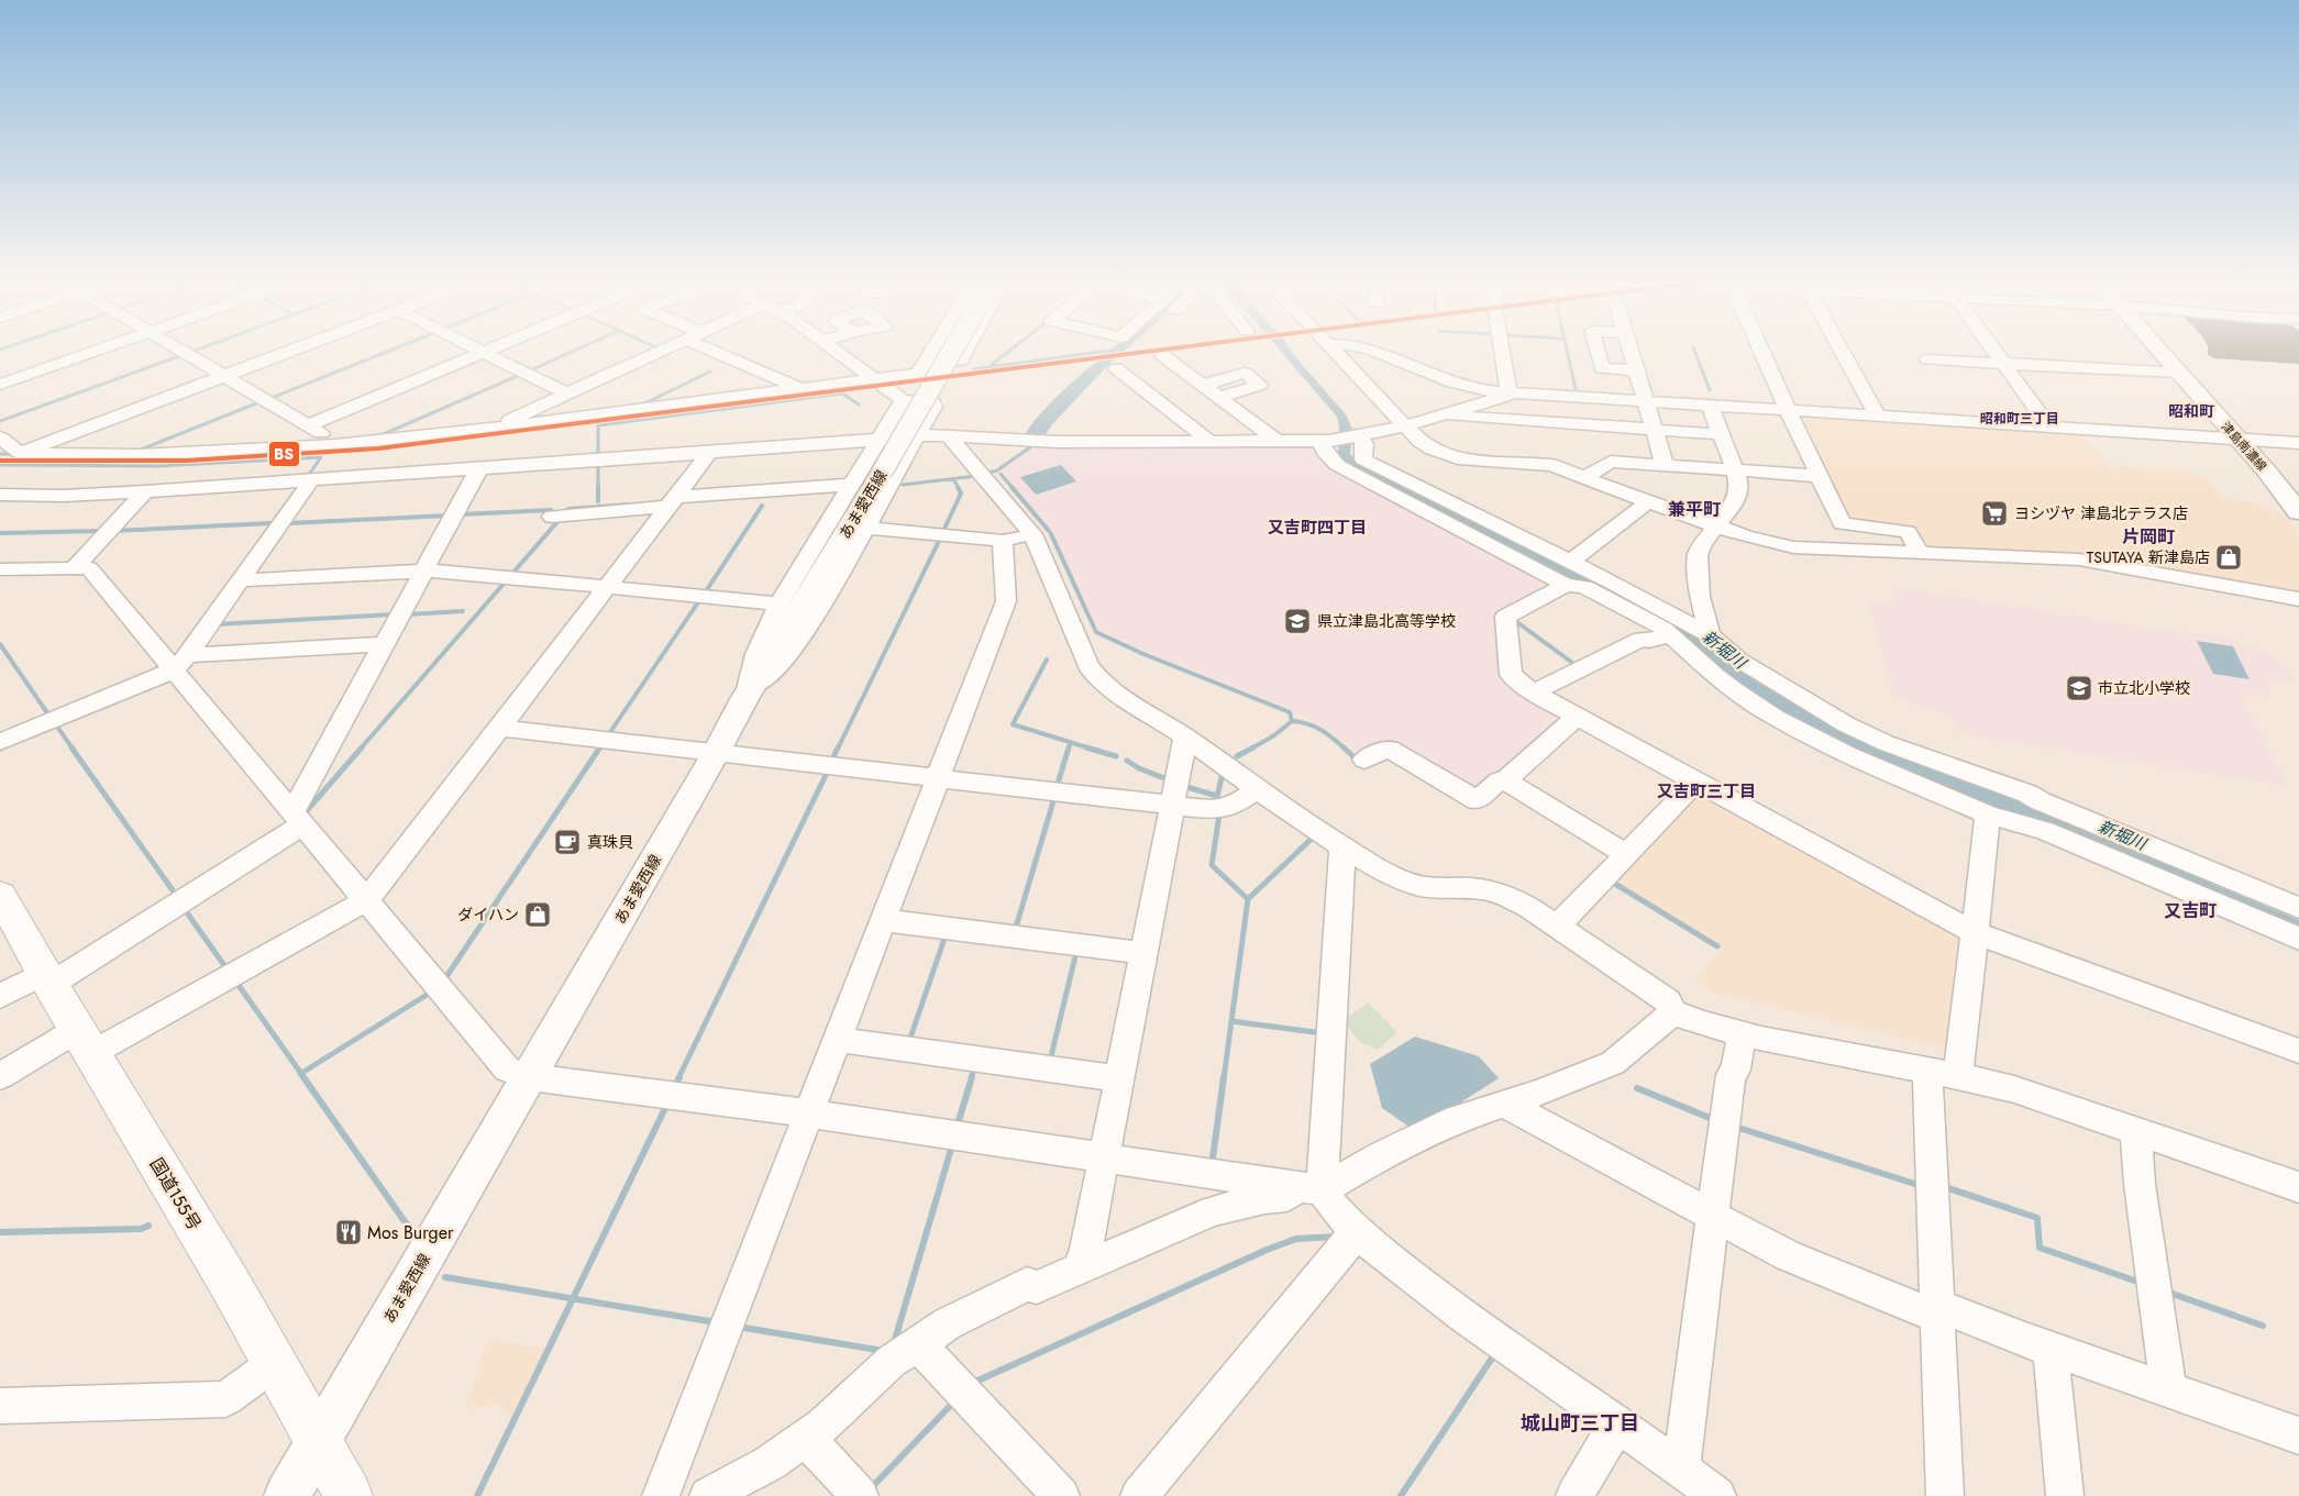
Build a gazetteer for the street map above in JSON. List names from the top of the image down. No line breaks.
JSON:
{"streets":{"highway":["国道155号"],"main road":["津島南濃線","あま愛西線"]},"crossings":[["あま愛西線","国道155号"]],"districts":["昭和町","昭和町三丁目","兼平町","又吉町四丁目","片岡町","又吉町三丁目","又吉町","城山町三丁目"],"water":["新堀川"],"places":{"supermarket":["ヨシヅヤ 津島北テラス店"],"shop":["TSUTAYA 新津島店","ダイハン"],"school or university":["県立津島北高等学校","市立北小学校"],"cafe":["真珠貝"],"restaurant":["Mos Burger"]},"lines":["transit line BS"]}
